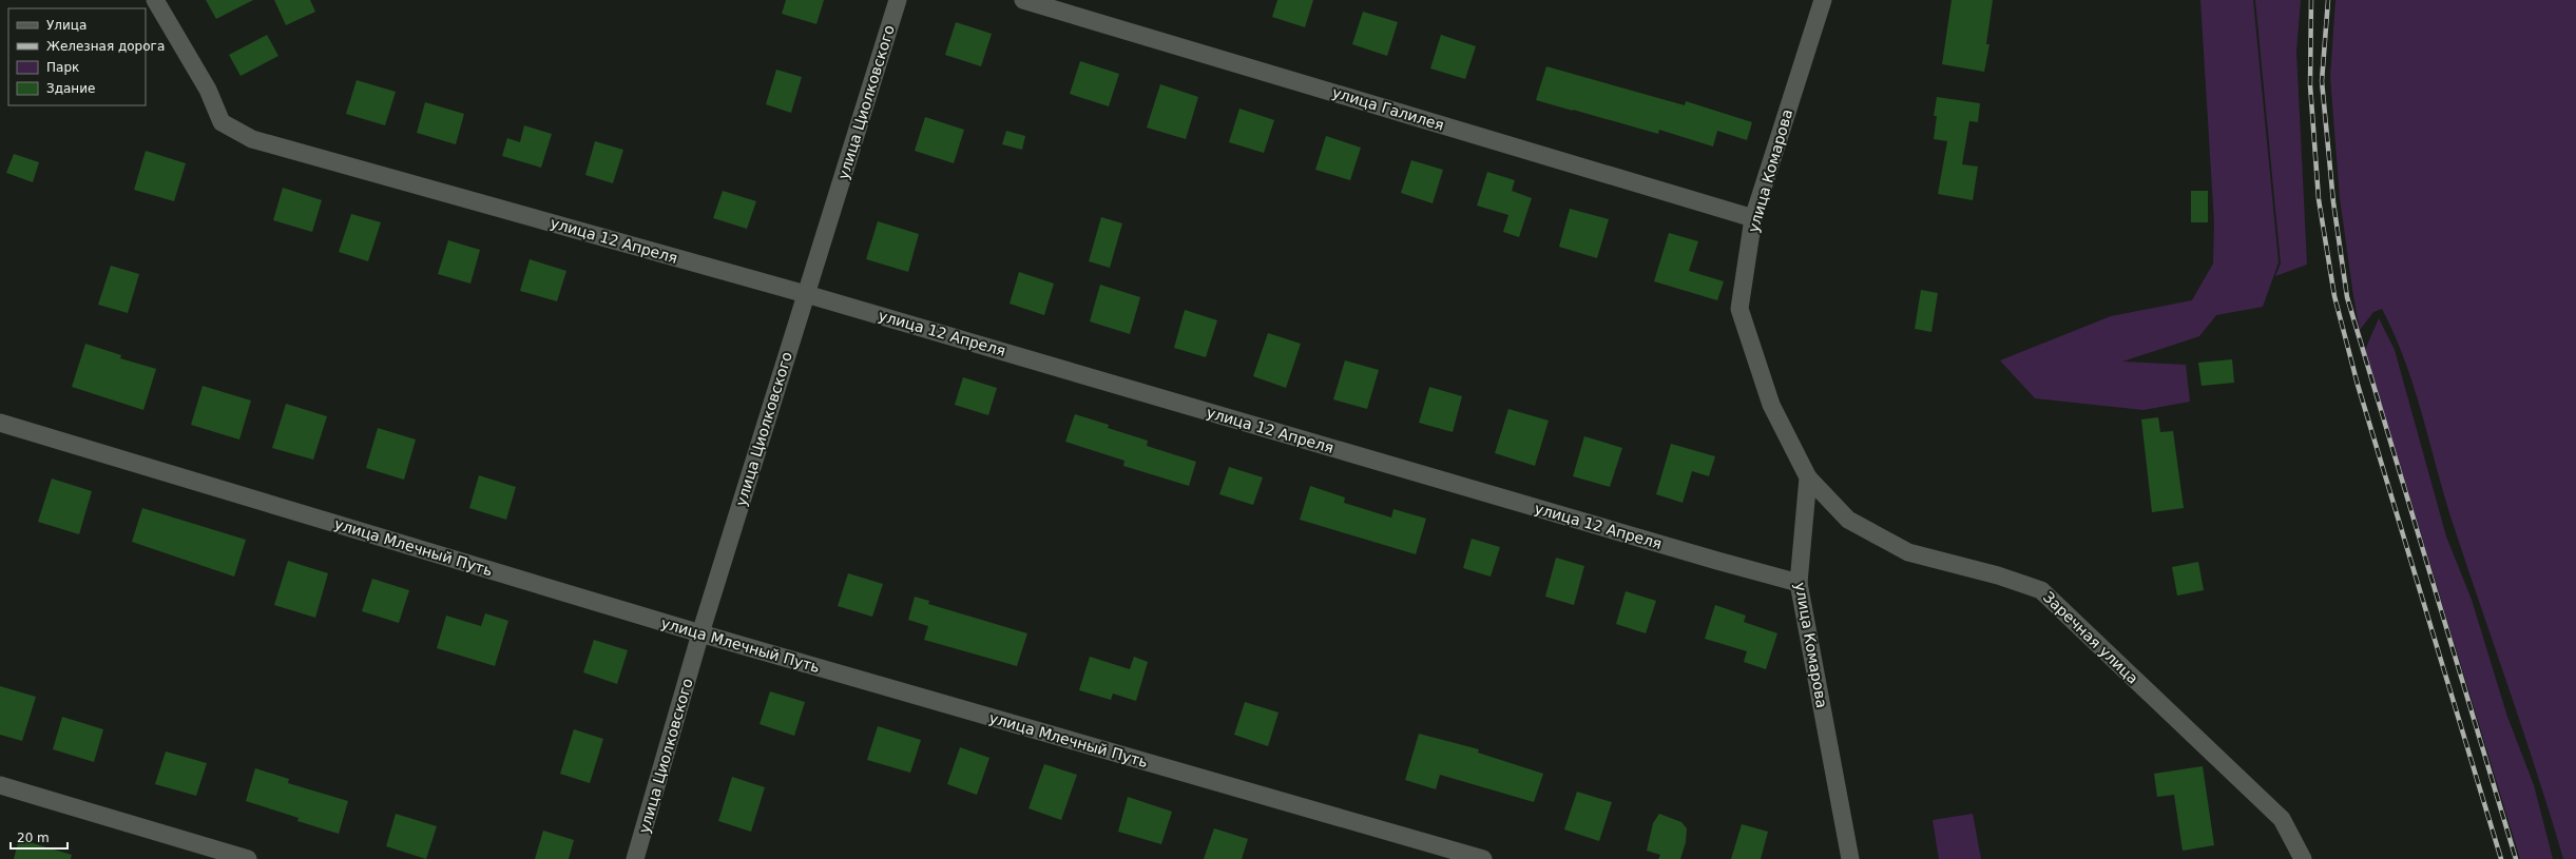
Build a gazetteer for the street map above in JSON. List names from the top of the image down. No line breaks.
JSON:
{"streets":{"street":["улица Циолковского","улица Галилея","улица Комарова","улица 12 Апреля","улица Млечный Путь","Заречная улица"]},"crossings":[["улица Циолковского","улица 12 Апреля"],["улица Циолковского","улица Млечный Путь"],["улица Галилея","улица Комарова"],["улица Комарова","улица 12 Апреля"],["улица Комарова","Заречная улица"]],"legend":["Улица","Железная дорога","Парк","Здание"],"scale_bar":"20 m"}
